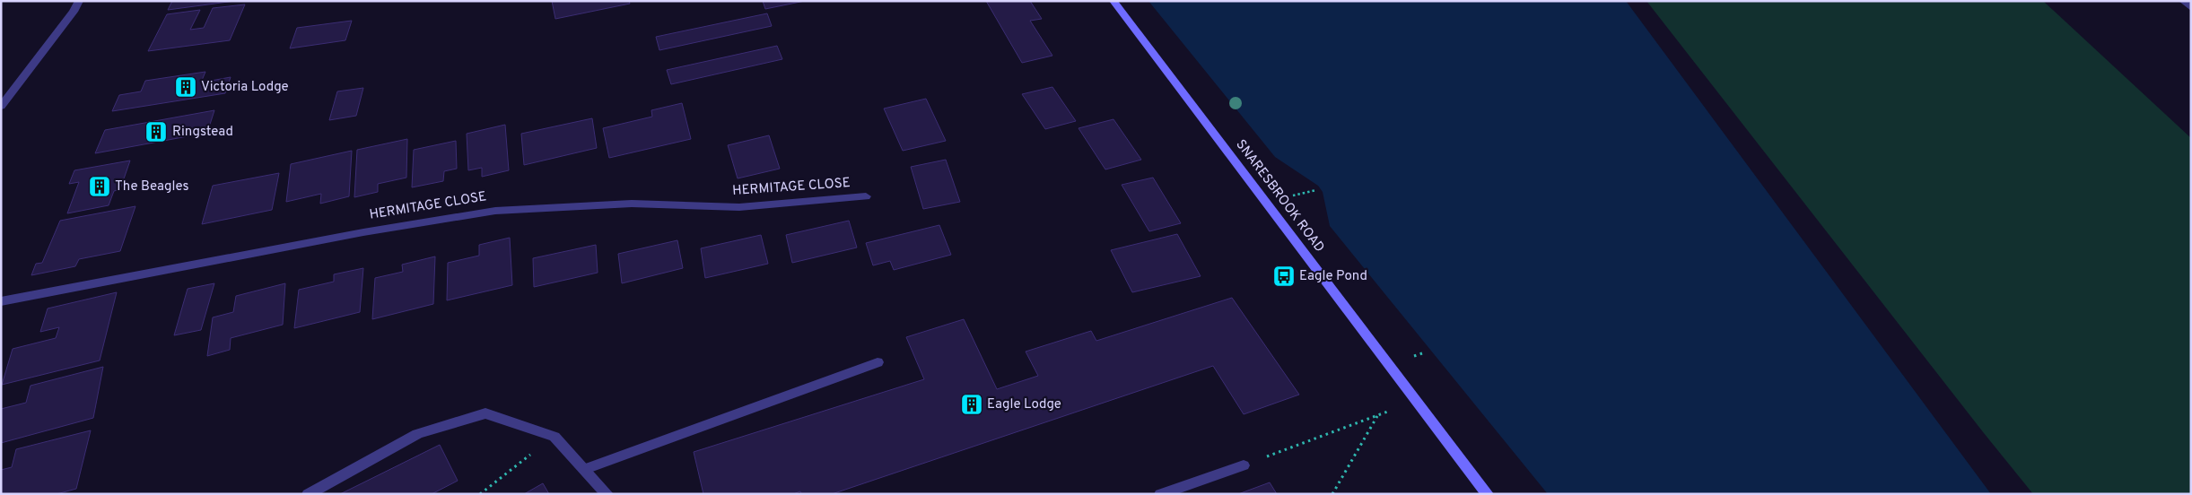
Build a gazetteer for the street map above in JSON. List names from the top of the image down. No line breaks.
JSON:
{"streets":{"street":["HERMITAGE CLOSE","SNARESBROOK ROAD"]},"places":{"building":["Victoria Lodge","Ringstead","The Beagles","Eagle Lodge"],"bus stop":["Eagle Pond"]}}
